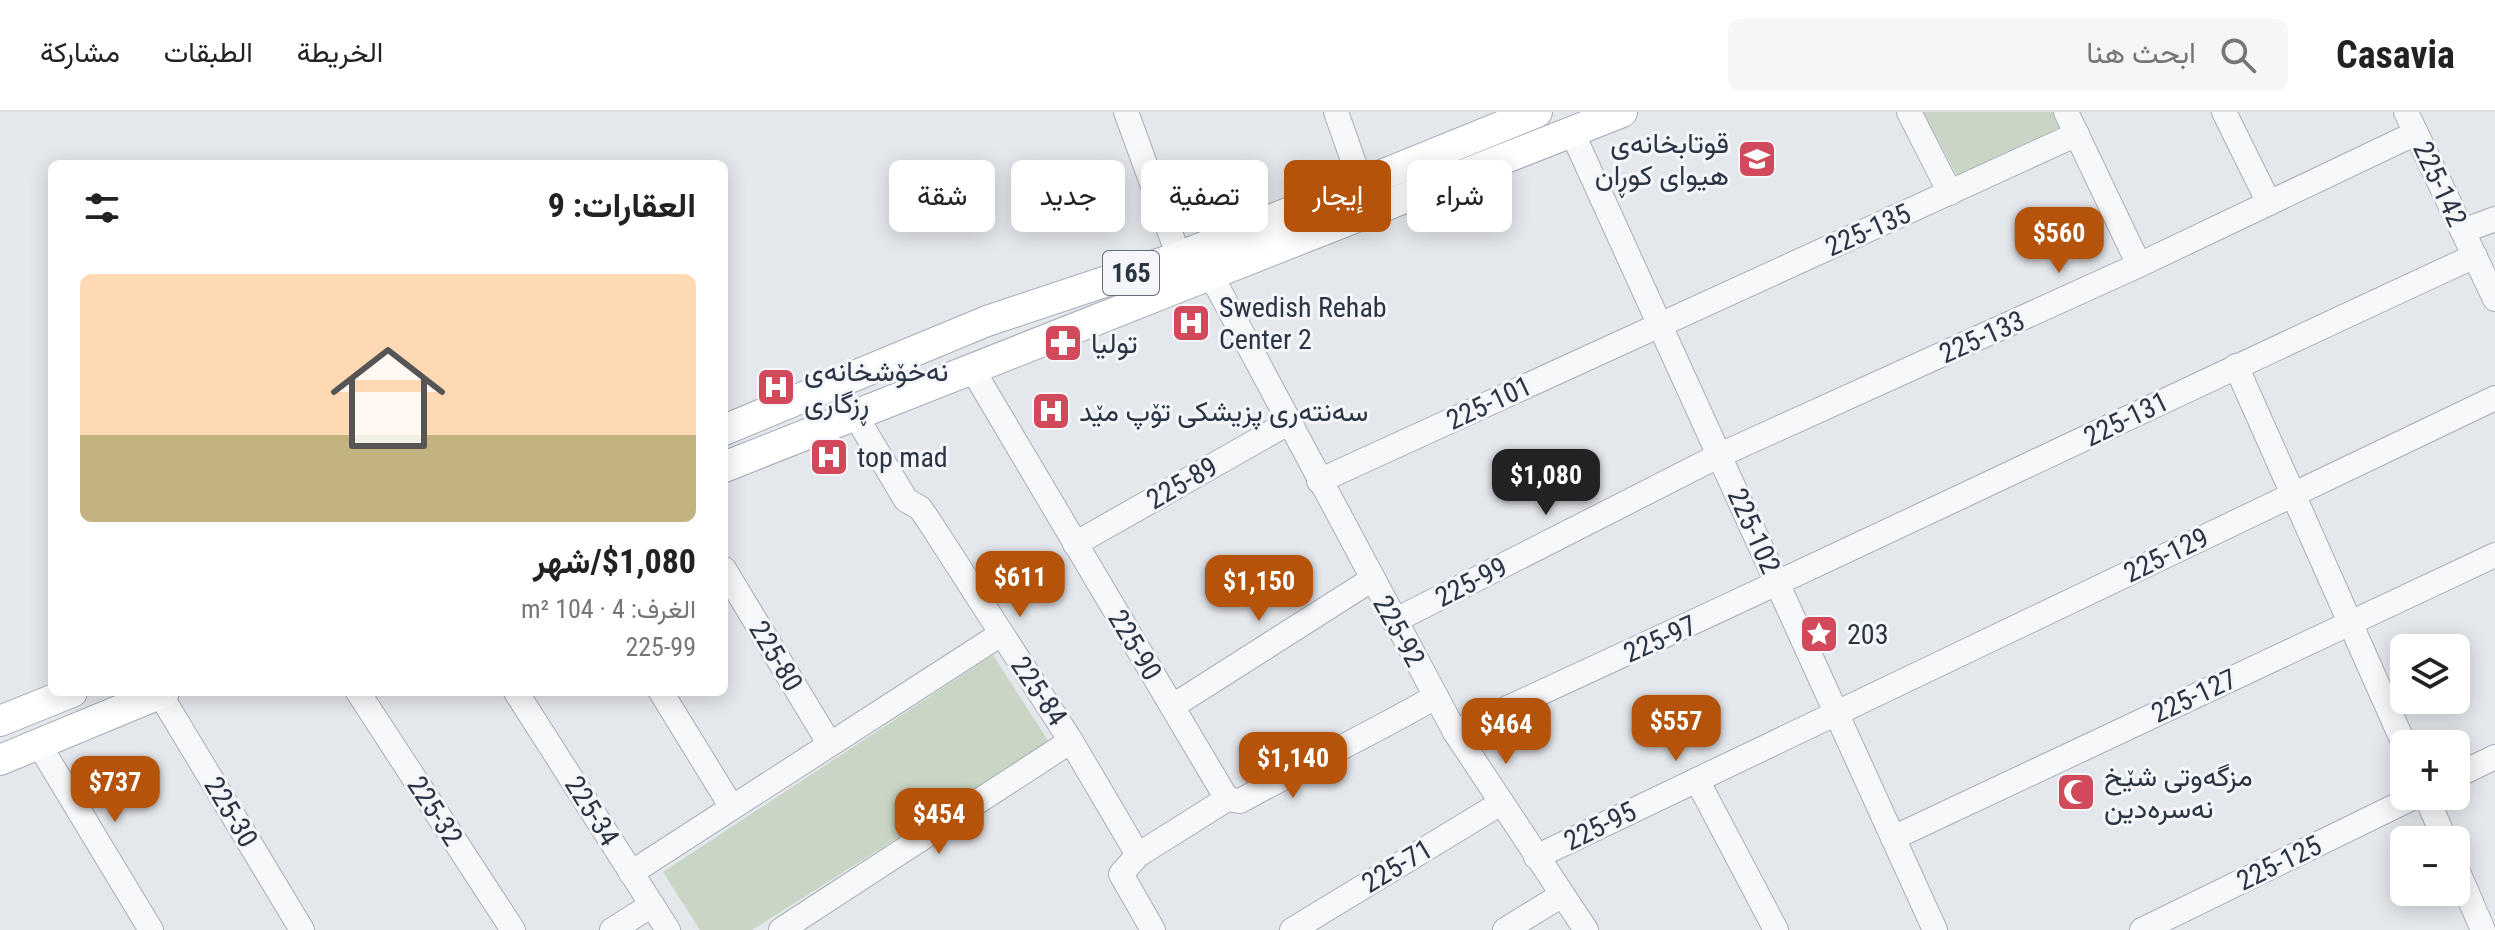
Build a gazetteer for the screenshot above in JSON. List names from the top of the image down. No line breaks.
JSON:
{"streets":{"main road":["165"],"street":["225-142","225-135","225-133","225-101","225-131","225-89","225-102","225-129","225-99","225-92","225-97","225-90","225-80","225-84","225-127","225-32","225-34","225-30","225-95","225-125","225-71"]},"crossings":[["225-142","225-133"],["225-142","225-131"],["225-135","225-101"],["225-135","225-102"],["165","225-102"],["165","225-92"],["165","225-90"],["165","225-84"],["225-133","225-102"],["225-133","225-99"],["225-101","225-102"],["225-101","225-92"],["225-131","225-102"],["225-131","225-97"],["225-89","225-92"],["225-89","225-90"],["225-102","225-129"],["225-102","225-99"],["225-102","225-97"],["225-102","225-127"],["225-102","225-95"],["225-129","225-95"],["225-99","225-92"],["225-92","225-97"],["225-92","225-95"],["225-92","225-71"]],"places":{"school or university":["قوتابخانەی هیوای کوڕان"],"hospital":["Swedish Rehab Center 2","نەخۆشخانەی ڕزگاری","سەنتەری پزیشکی تۆپ مێد","top mad"],"pharmacy":["تولیا"],"place":["203"],"mosque":["مزگه‌وتی شێخ نه‌سرەدین"]},"page":{"header":"Casavia","search":"ابحث هنا","nav":["الخريطة","الطبقات","مشاركة"],"chip":["شراء","إيجار","تصفية","جديد","شقة"],"heading":"العقارات: 9","price":["$560","$1,080","$611","$1,150","$557","$464","$1,140","$737","$454"],"list":[{"name":"$1,080/شهر","note":"الغرف: 4 · 104 m² · 225-99"}],"map_buttons":["+","−"]}}
